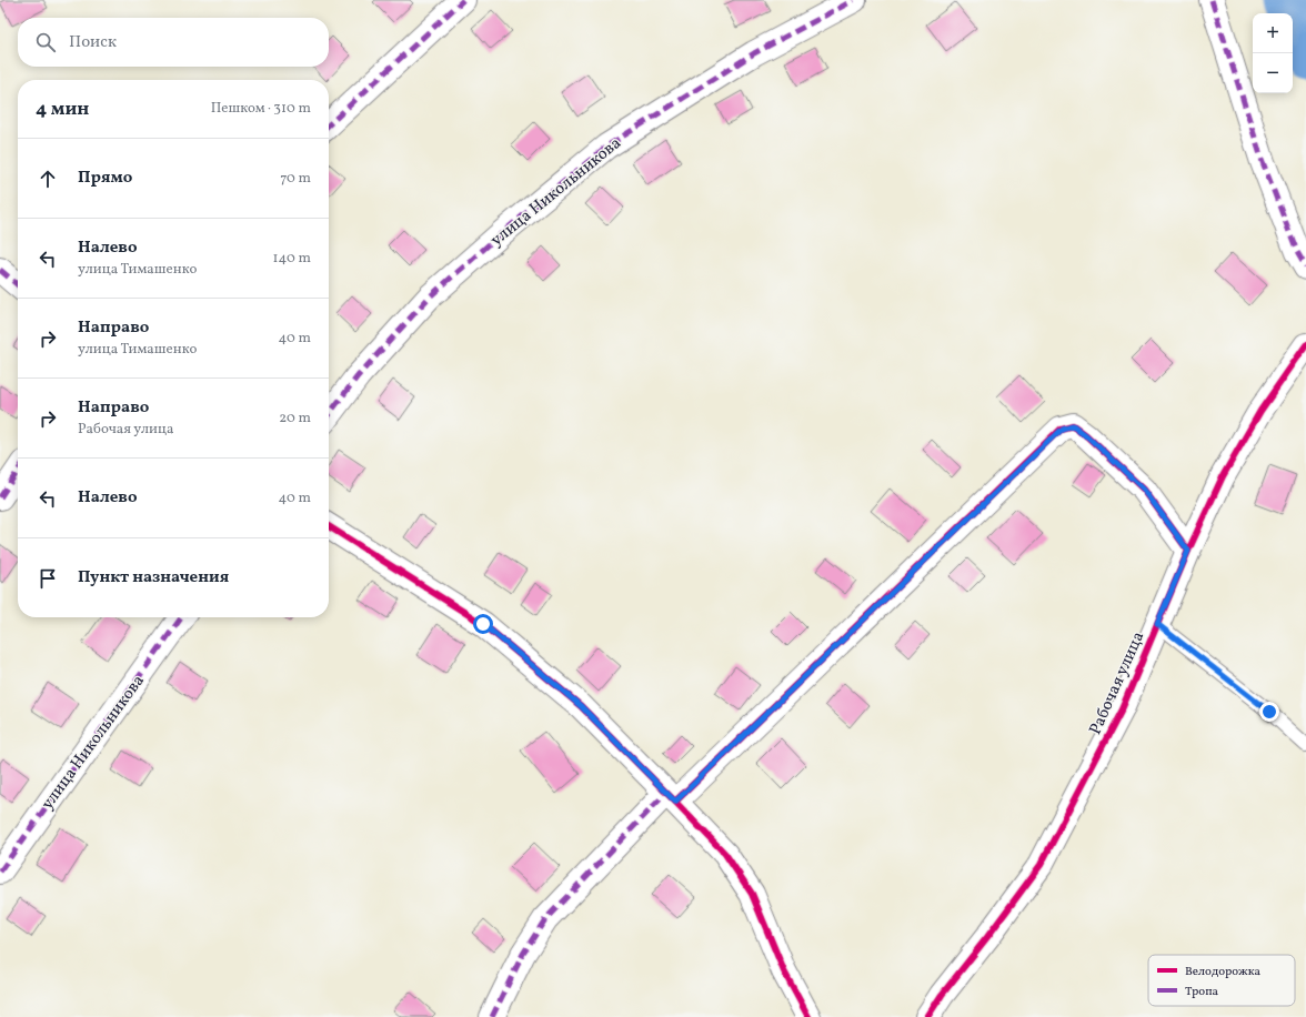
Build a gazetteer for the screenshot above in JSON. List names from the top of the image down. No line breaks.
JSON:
{"streets":{"street":["улица Никольникова","Рабочая улица"]},"legend":["Велодорожка","Тропа"],"page":{"map_buttons":["+","−"],"search":"Поиск","heading":["4 мин","Пешком · 310 m"],"list":[["Прямо","70 m"],["Налево","улица Тимашенко","140 m"],["Направо","улица Тимашенко","40 m"],["Направо","Рабочая улица","20 m"],["Налево","40 m"],"Пункт назначения"]}}
